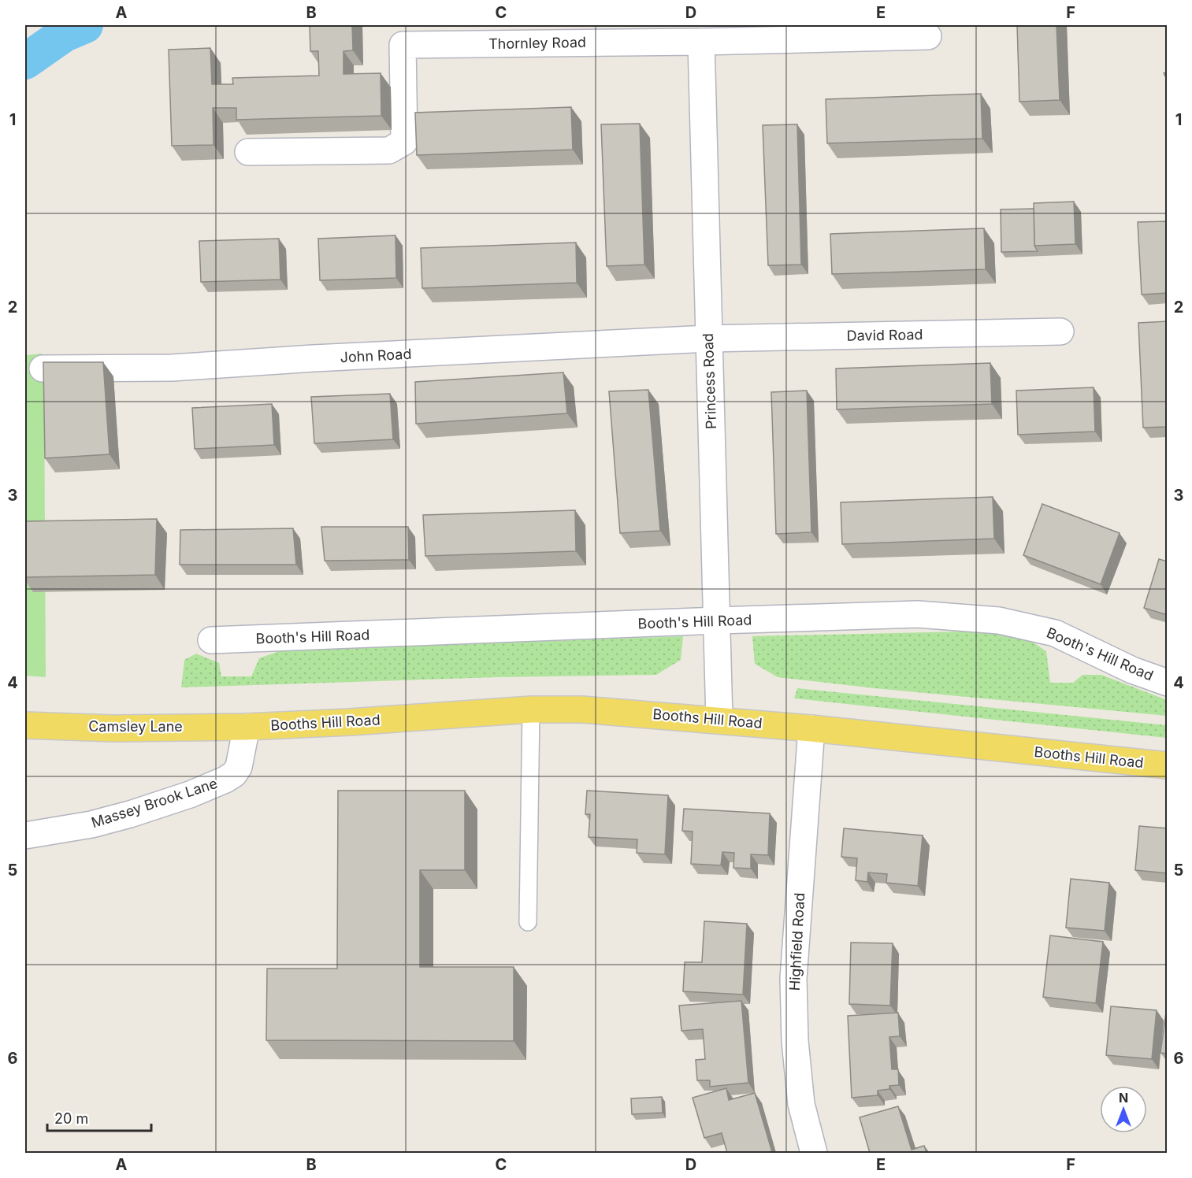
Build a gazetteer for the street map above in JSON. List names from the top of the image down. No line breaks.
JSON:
{"streets":{"main road":["Booths Hill Road","Camsley Lane"],"street":["Thornley Road","David Road","John Road","Princess Road","Booth's Hill Road","Massey Brook Lane","Highfield Road"]},"crossings":[["Thornley Road","Princess Road"],["David Road","John Road"],["David Road","Princess Road"],["John Road","Princess Road"],["Princess Road","Booth's Hill Road"],["Princess Road","Booths Hill Road"],["Booths Hill Road","Camsley Lane"],["Booths Hill Road","Massey Brook Lane"],["Booths Hill Road","Highfield Road"],["Camsley Lane","Massey Brook Lane"]],"scale_bar":"20 m","north":"top","grid":{"columns":["A","B","C","D","E","F"],"rows":["1","2","3","4","5","6"]}}
